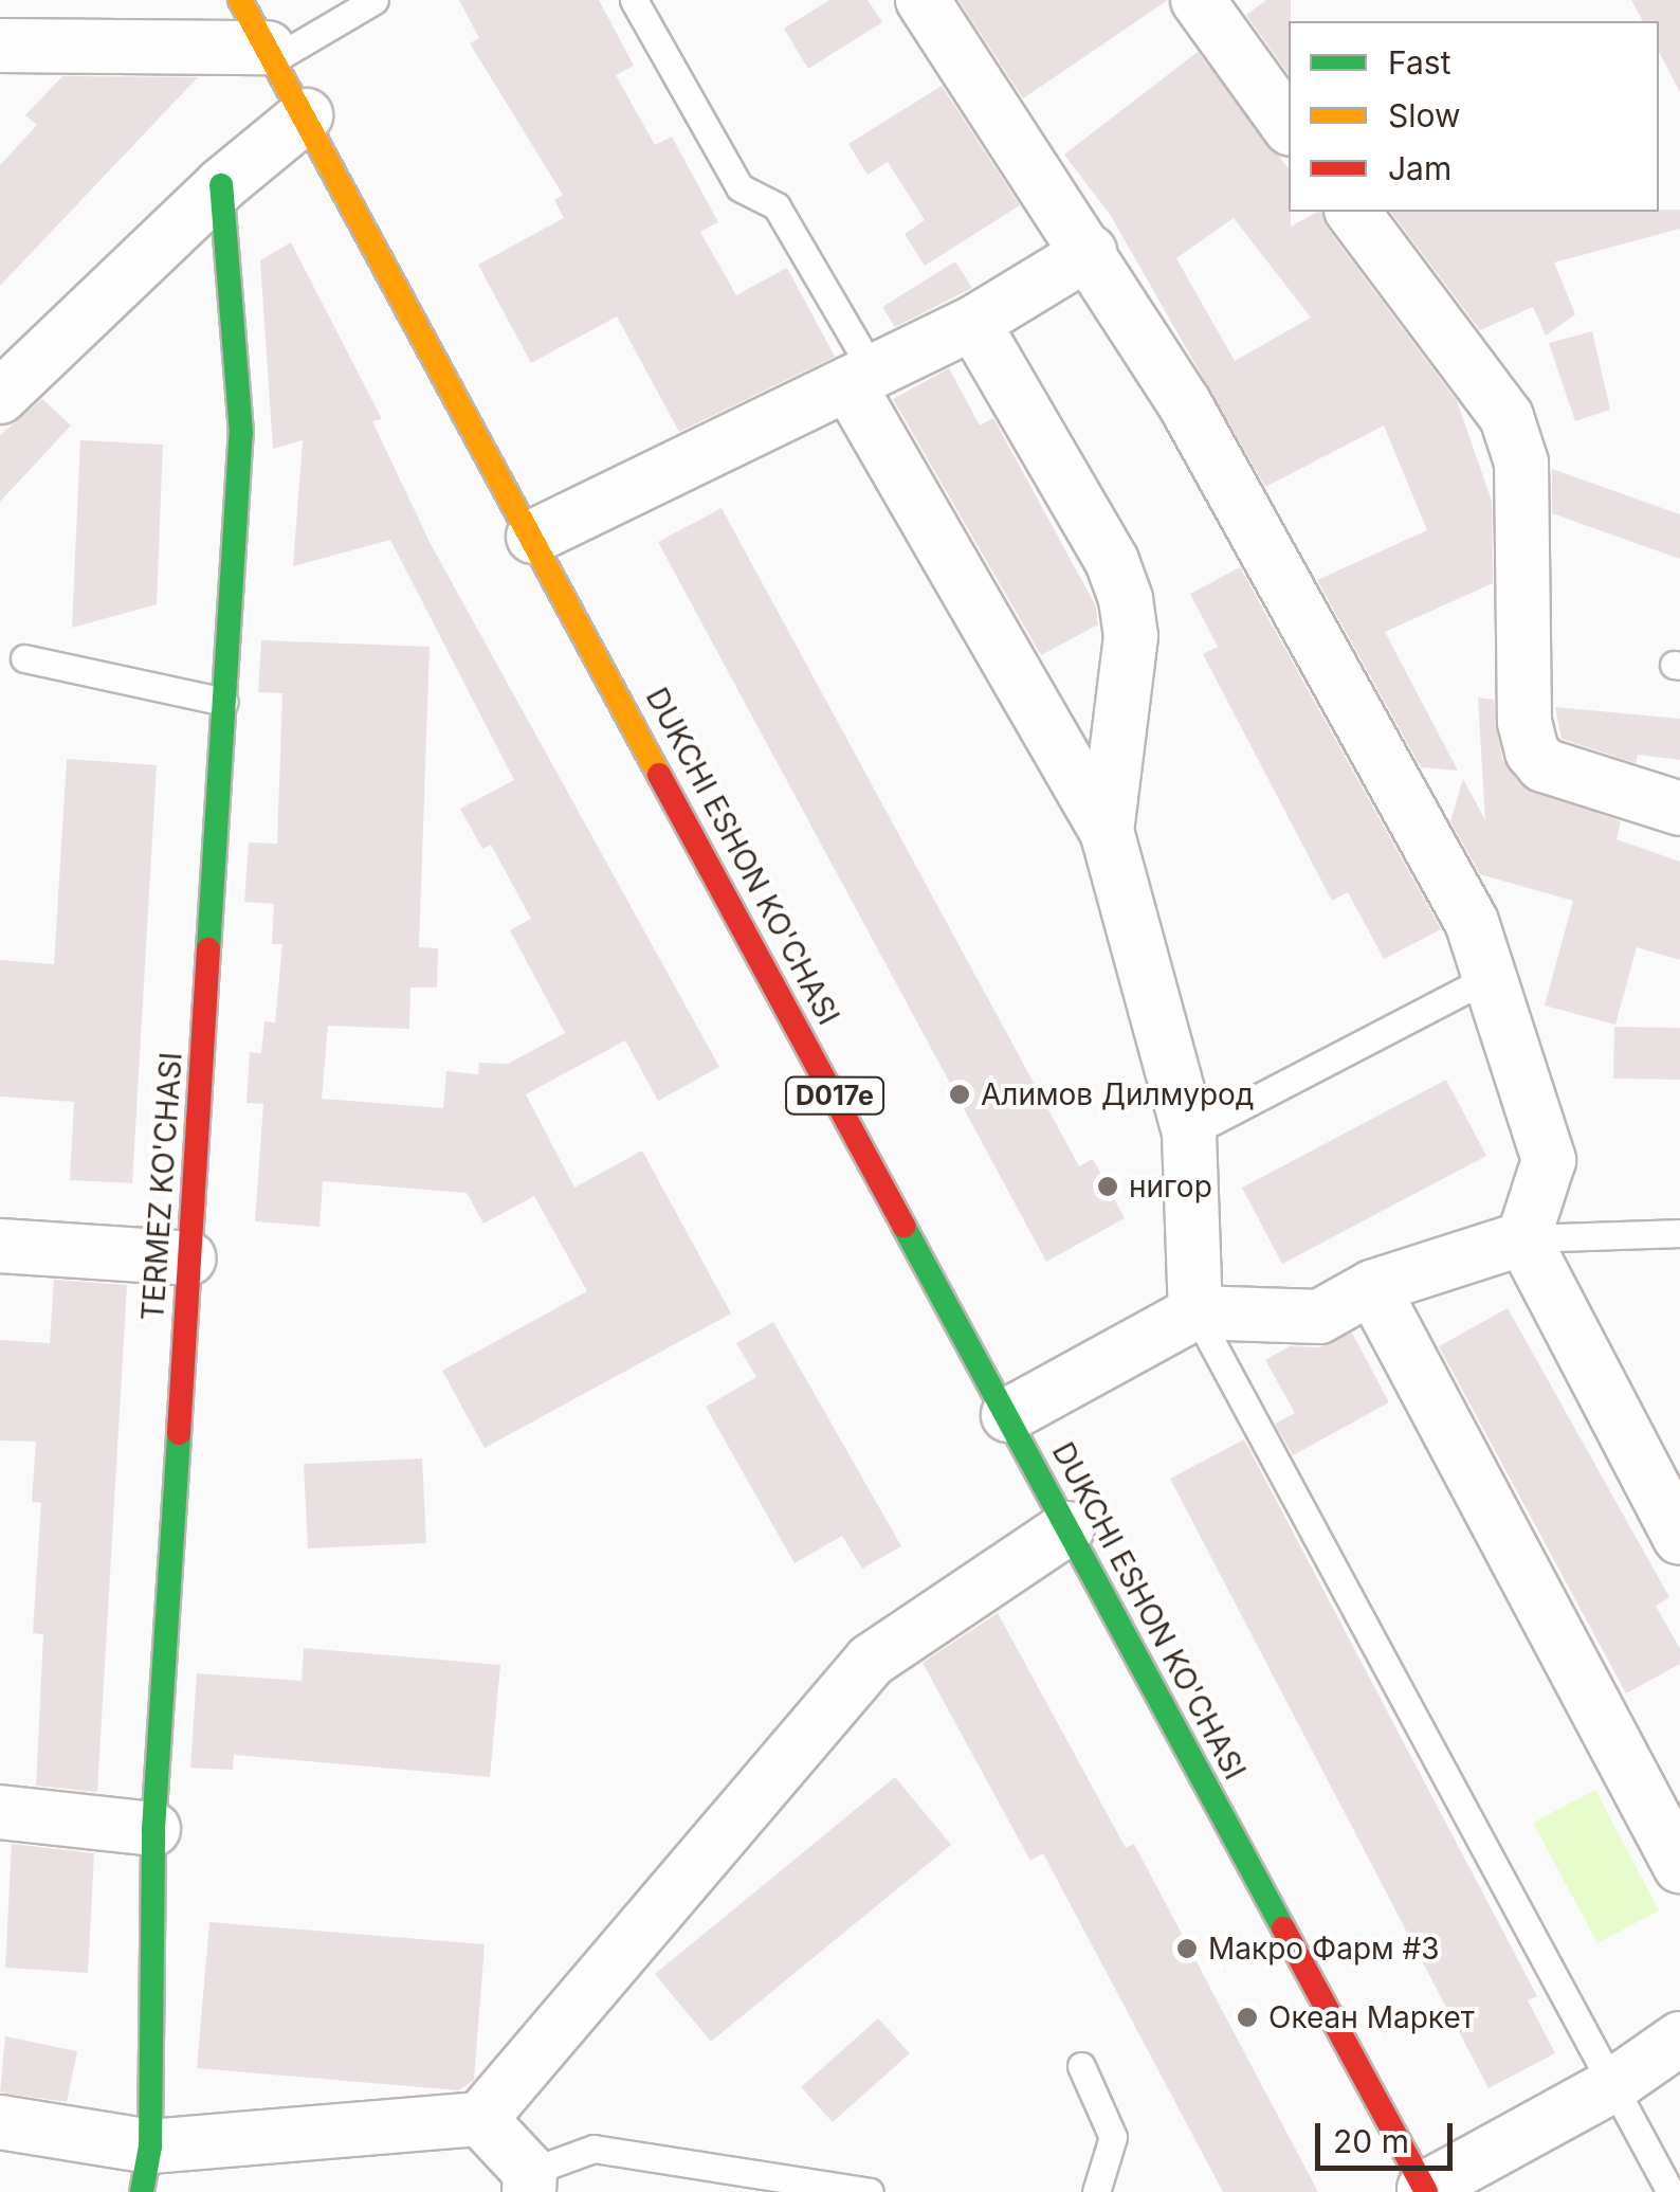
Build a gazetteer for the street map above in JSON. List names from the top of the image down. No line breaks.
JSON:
{"streets":{"main road":["DUKCHI ESHON KO'CHASI","D017e","TERMEZ KO'CHASI"]},"places":["Алимов Дилмурод","нигор","Макро Фарм #3","Океан Маркет"],"legend":["Fast","Slow","Jam"],"scale_bar":"20 m"}
